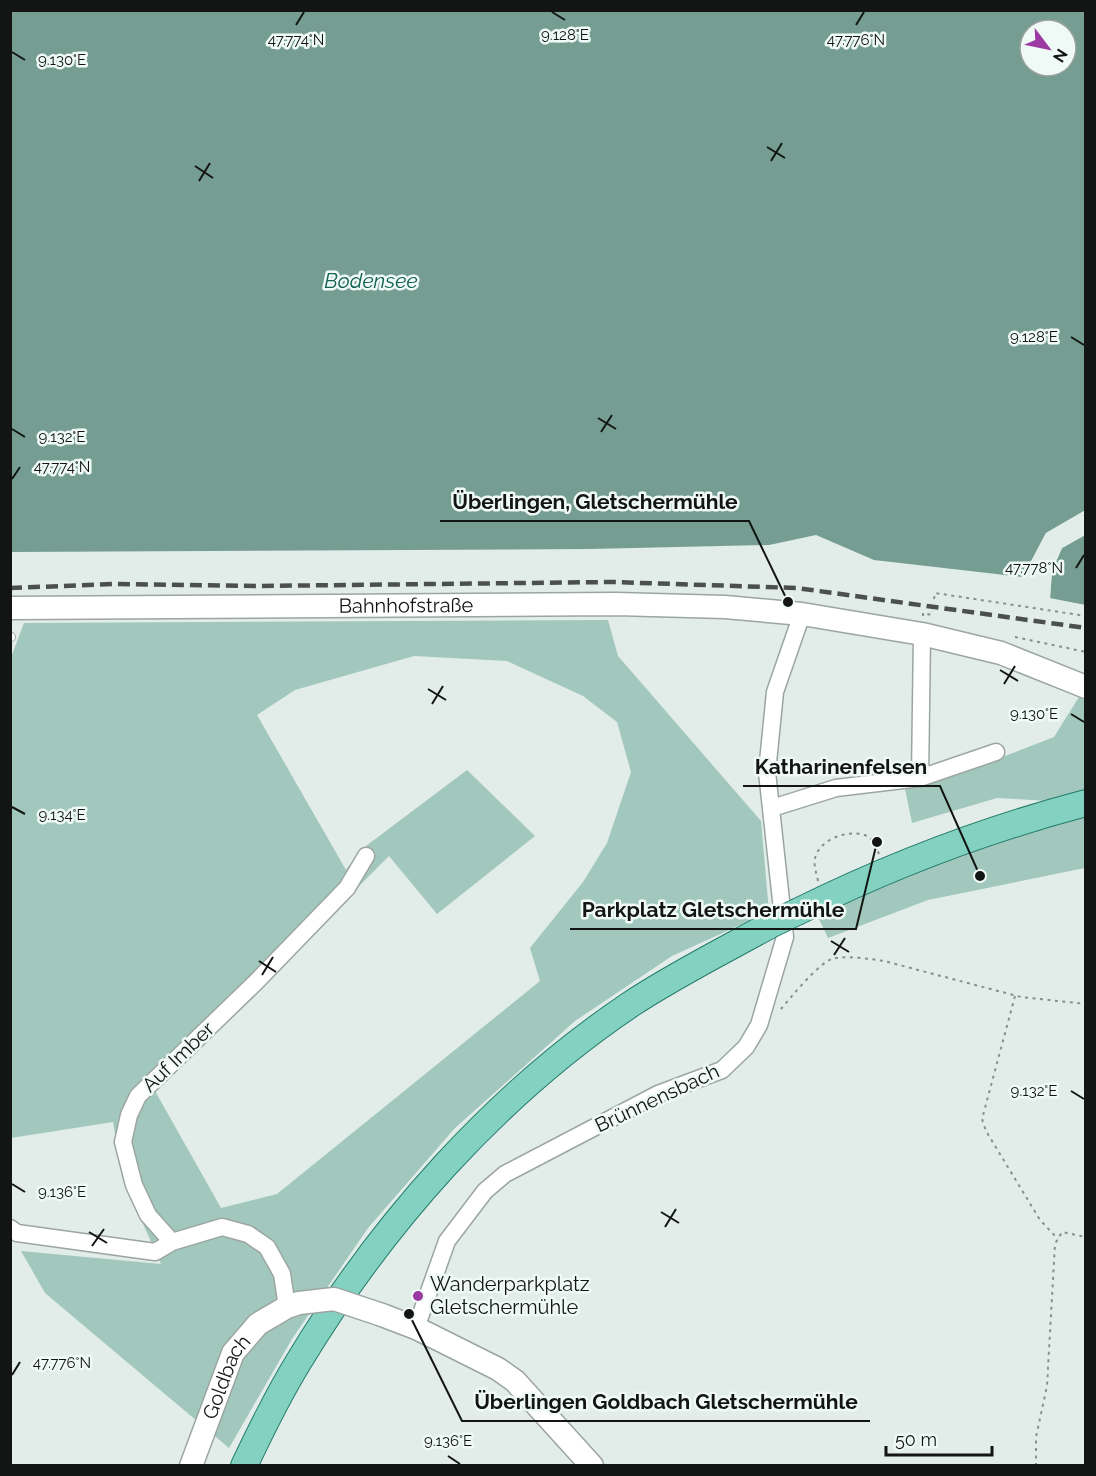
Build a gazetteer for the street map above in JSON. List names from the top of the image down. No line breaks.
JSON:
{"streets":{"street":["Bahnhofstraße","Auf Imber","Brünnensbach","Goldbach"]},"crossings":[["Bahnhofstraße","Brünnensbach"]],"water":["Bodensee"],"places":["Überlingen, Gletschermühle","Parkplatz Gletschermühle","Katharinenfelsen","Wanderparkplatz Gletschermühle","Überlingen Goldbach Gletschermühle"],"scale_bar":"50 m","north":"bottom right","coordinates":["9.128°E","47.774°N","47.776°N","9.130°E","9.132°E","47.778°N","9.134°E","9.136°E"]}
